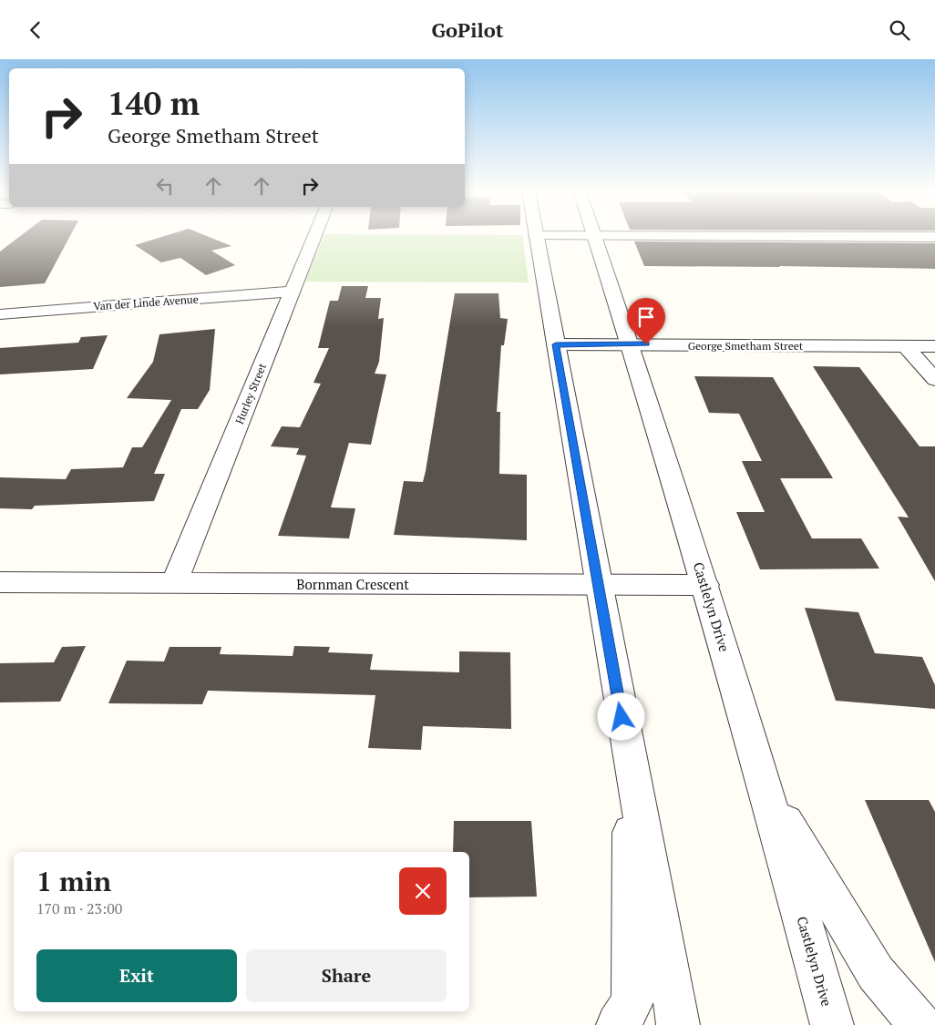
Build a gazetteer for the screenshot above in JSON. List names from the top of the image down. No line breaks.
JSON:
{"streets":{"street":["Van der Linde Avenue","George Smetham Street","Hurley Street","Bornman Crescent","Castlelyn Drive"]},"crossings":[["Van der Linde Avenue","Hurley Street"],["George Smetham Street","Castlelyn Drive"],["Hurley Street","Bornman Crescent"],["Bornman Crescent","Castlelyn Drive"]],"page":{"header":"GoPilot","turn":["140 m","George Smetham Street"],"heading":["1 min","170 m · 23:00"],"buttons":["Exit","Share"]}}
